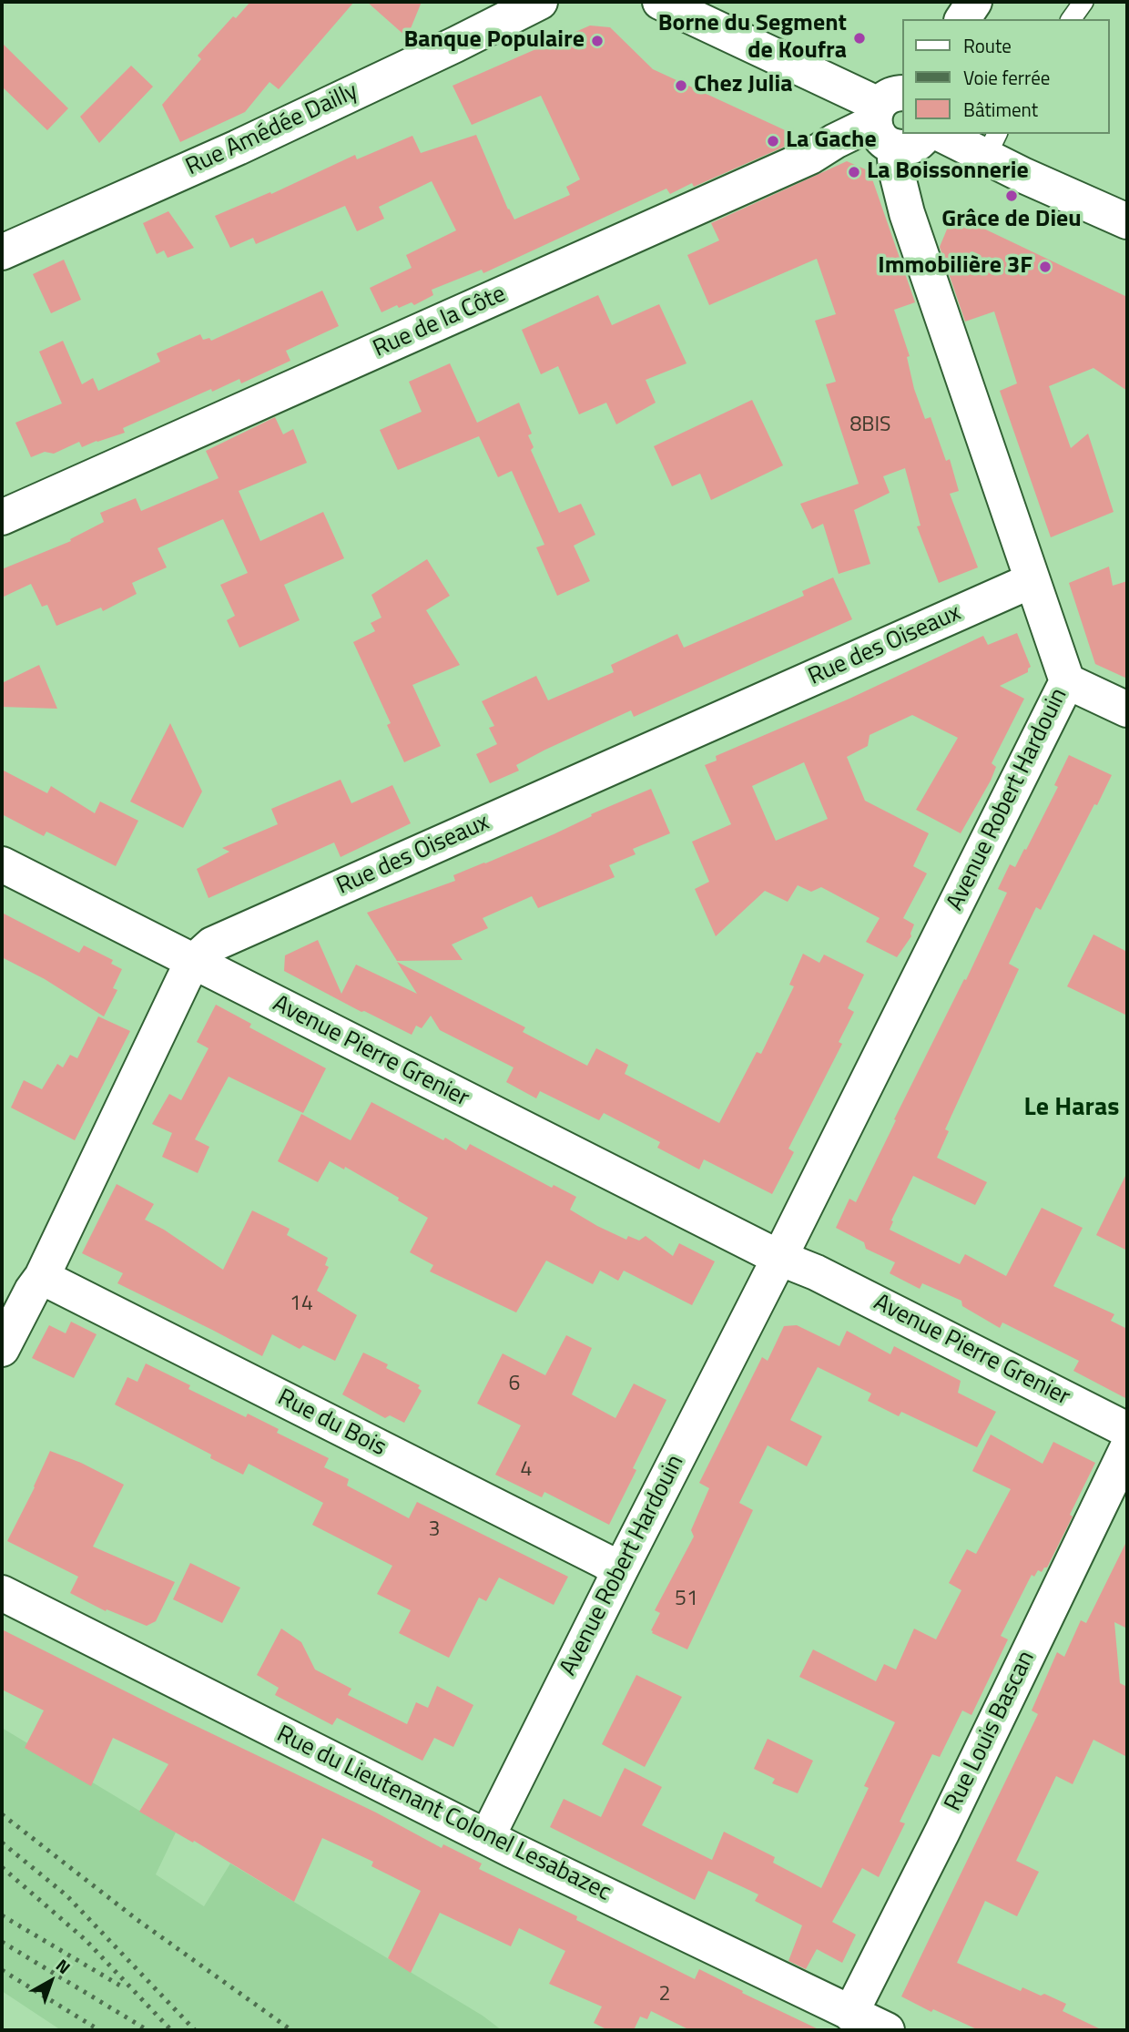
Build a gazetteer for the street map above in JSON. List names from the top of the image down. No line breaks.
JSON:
{"streets":{"street":["Rue Amédée Dailly","Rue de la Côte","Rue des Oiseaux","Avenue Robert Hardouin","Avenue Pierre Grenier","Rue du Bois","Rue Louis Bascan","Rue du Lieutenant Colonel Lesabazec"]},"crossings":[["Rue de la Côte","Avenue Robert Hardouin"],["Rue des Oiseaux","Avenue Robert Hardouin"],["Rue des Oiseaux","Avenue Pierre Grenier"],["Rue des Oiseaux","Rue du Bois"],["Avenue Robert Hardouin","Avenue Pierre Grenier"],["Avenue Robert Hardouin","Rue du Bois"],["Avenue Robert Hardouin","Rue du Lieutenant Colonel Lesabazec"],["Rue Louis Bascan","Rue du Lieutenant Colonel Lesabazec"]],"districts":["Le Haras"],"places":["Borne du Segment de Koufra","Banque Populaire","Chez Julia","La Gache","La Boissonnerie","Grâce de Dieu","Immobilière 3F"],"house_numbers":["8BIS","14","6","4","3","51","2"],"legend":["Route","Voie ferrée","Bâtiment"],"north":"top right"}
